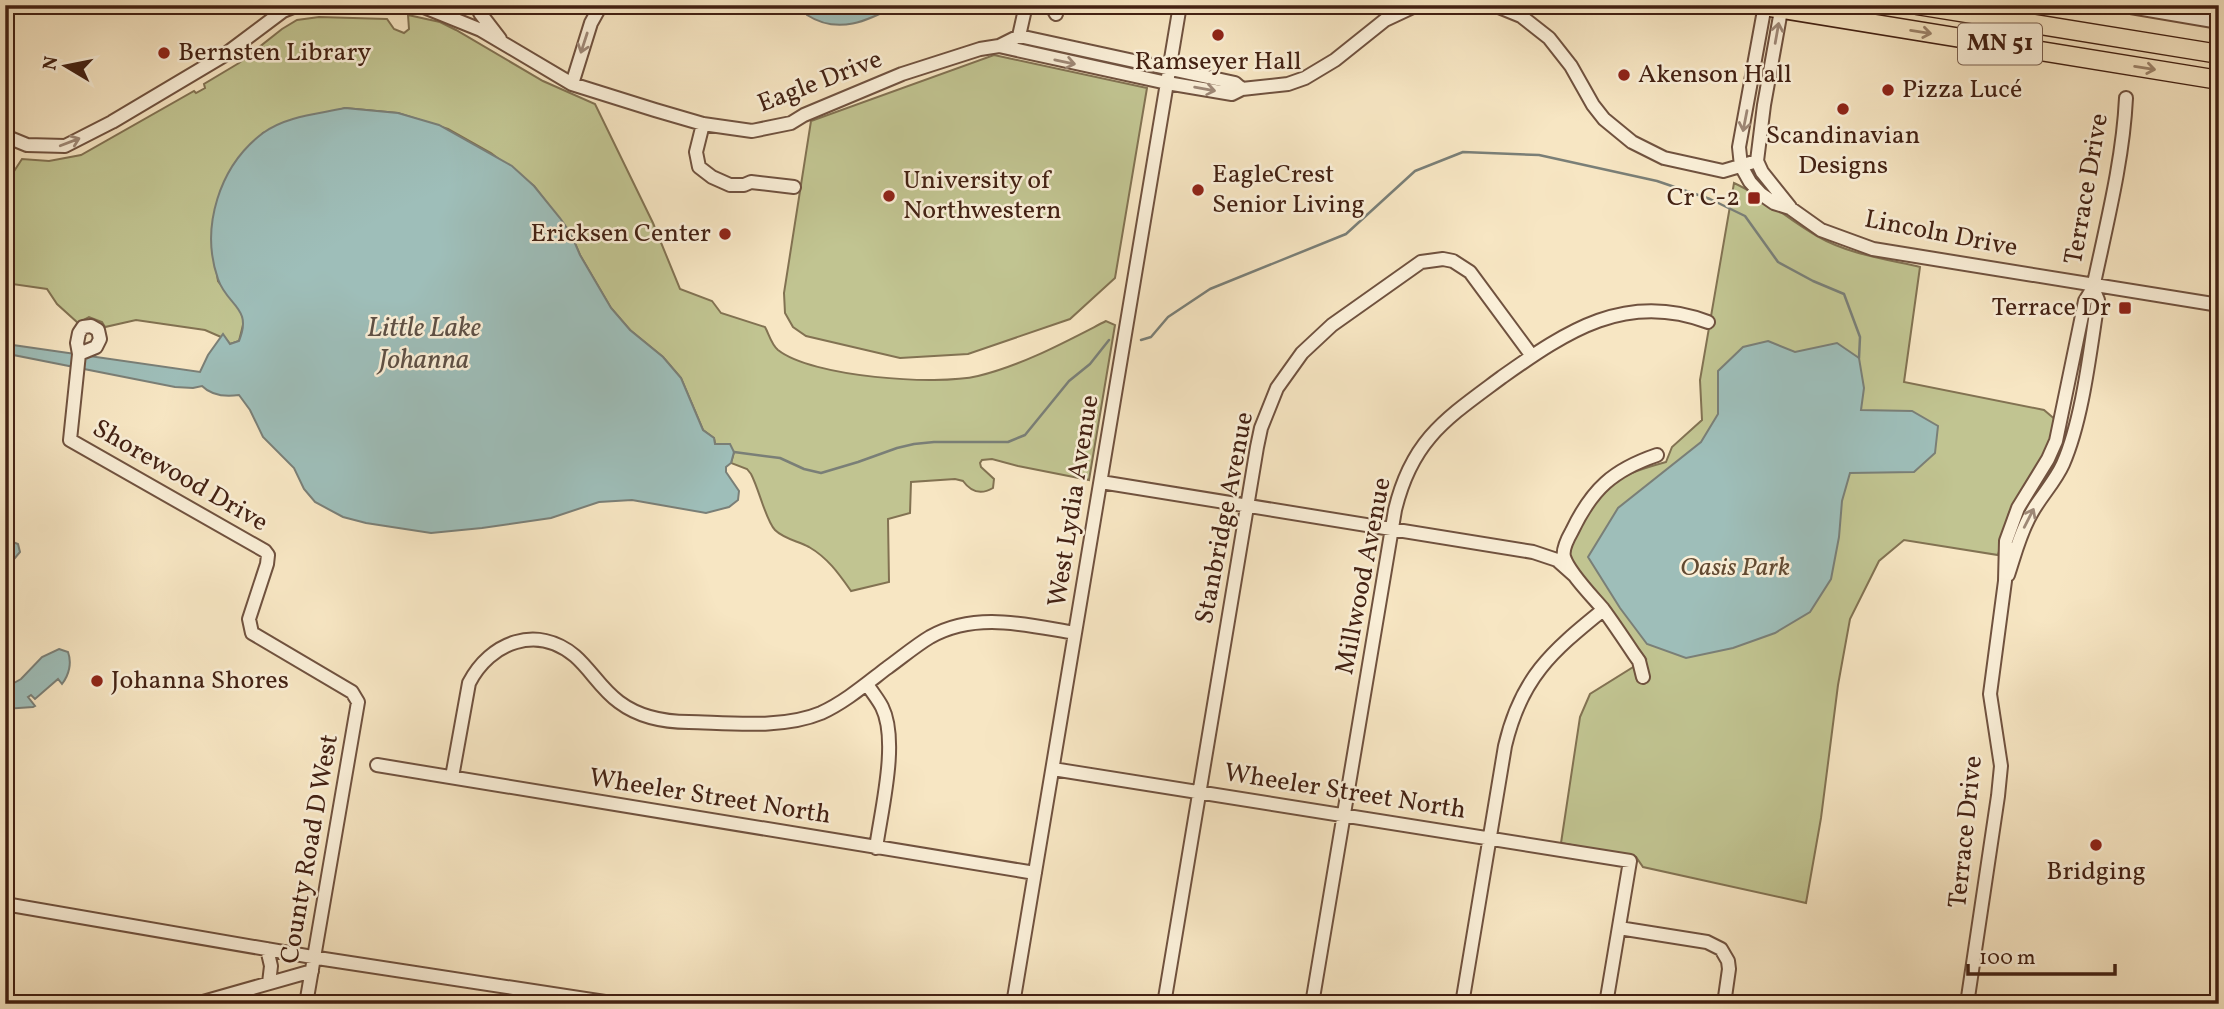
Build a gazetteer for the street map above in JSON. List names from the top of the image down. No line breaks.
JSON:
{"streets":{"highway":["MN 51"],"street":["Eagle Drive","Terrace Drive","Lincoln Drive","Shorewood Drive","West Lydia Avenue","Stanbridge Avenue","Millwood Avenue","Wheeler Street North","County Road D West"]},"crossings":[["Eagle Drive","West Lydia Avenue"],["Terrace Drive","Lincoln Drive"],["Shorewood Drive","County Road D West"],["West Lydia Avenue","Wheeler Street North"],["Stanbridge Avenue","Millwood Avenue"],["Stanbridge Avenue","Wheeler Street North"],["Millwood Avenue","Wheeler Street North"]],"water":["Little Lake Johanna"],"parks":["Oasis Park"],"places":{"other":["Ramseyer Hall","Bernsten Library","Akenson Hall","Pizza Lucé","Scandinavian Designs","EagleCrest Senior Living","University of Northwestern","Ericksen Center","Johanna Shores","Bridging"],"transit":["Cr C-2","Terrace Dr"]},"scale_bar":"100 m","north":"left"}
